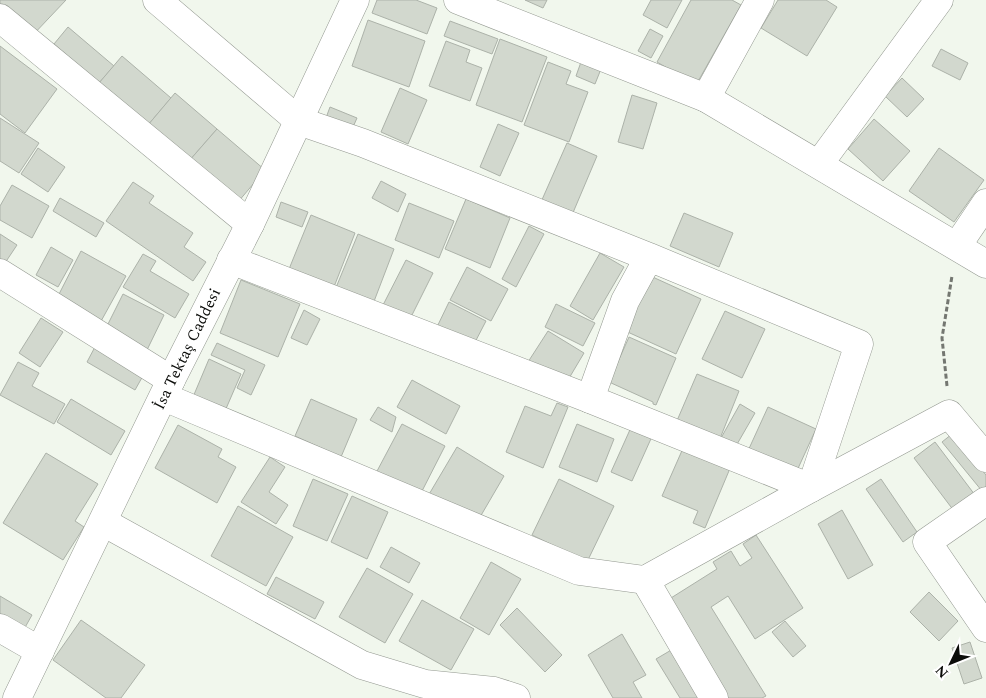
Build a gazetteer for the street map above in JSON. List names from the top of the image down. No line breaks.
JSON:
{"streets":{"street":["İsa Tektaş Caddesi"]},"north":"bottom left"}
